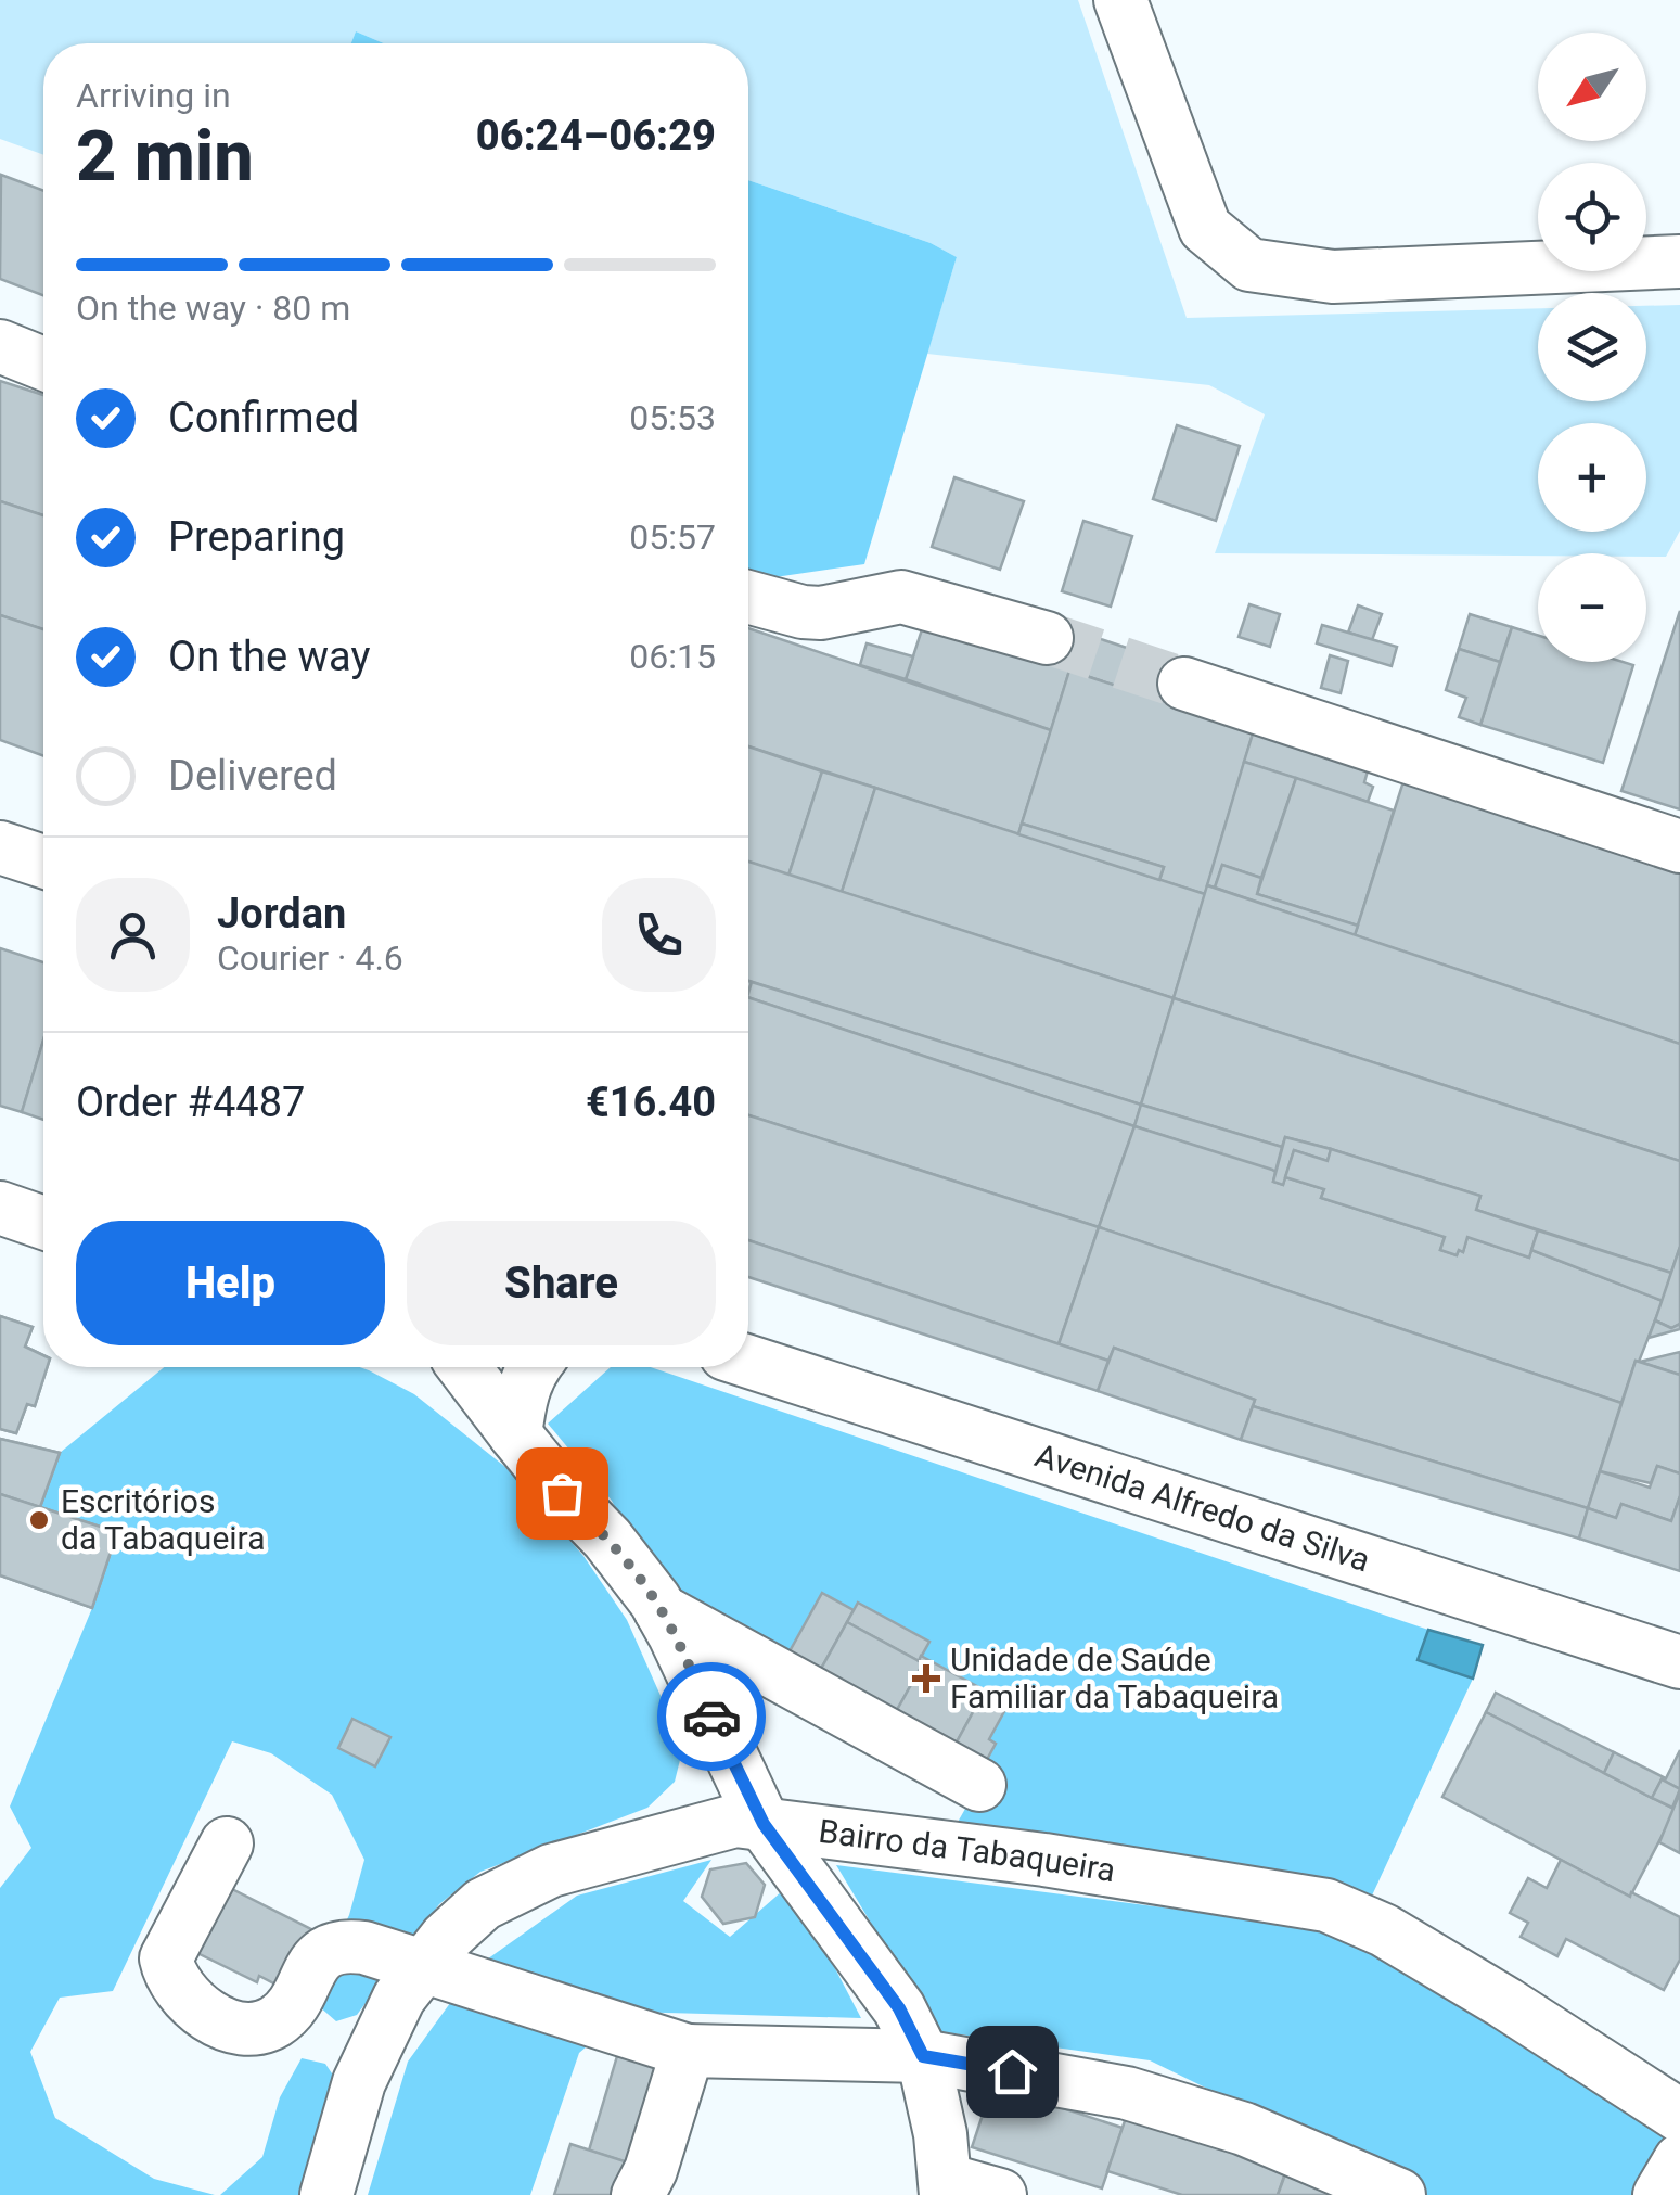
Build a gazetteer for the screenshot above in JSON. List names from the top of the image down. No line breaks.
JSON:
{"streets":{"street":["Avenida Alfredo da Silva","Bairro da Tabaqueira"]},"places":{"other":["Escritórios da Tabaqueira"],"health":["Unidade de Saúde Familiar da Tabaqueira"]},"north":"bottom left","page":{"map_buttons":["+","−"],"heading":["2 min","Arriving in","06:24–06:29"],"panel":["Jordan","Courier · 4.6","Order #4487","€16.40"],"bar":"On the way · 80 m","list":[["Confirmed","05:53"],["Preparing","05:57"],["On the way","06:15"],"Delivered"],"buttons":["Help","Share"]}}
